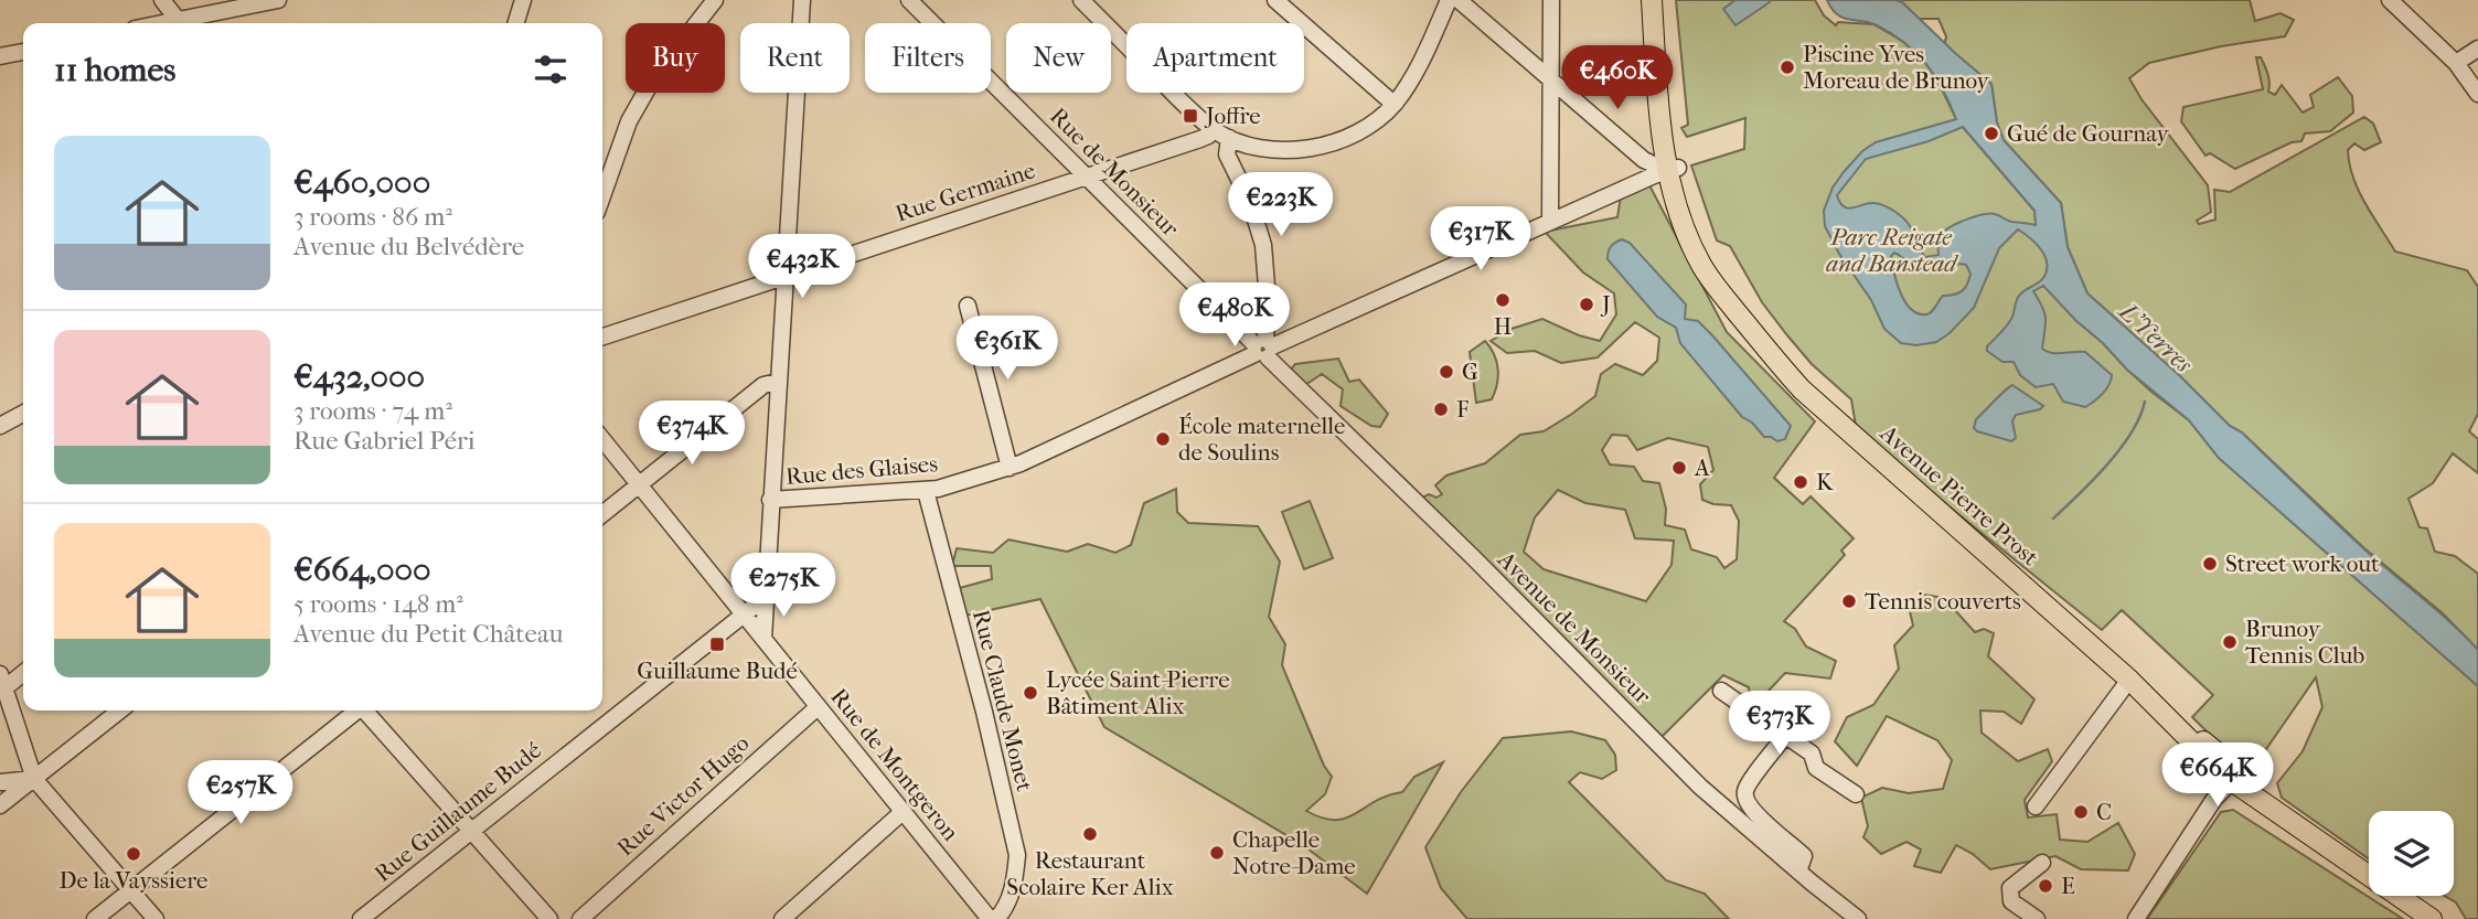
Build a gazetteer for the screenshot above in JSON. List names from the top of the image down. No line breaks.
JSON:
{"streets":{"main road":["Avenue Pierre Prost"],"street":["Rue de Monsieur","Rue Germaine","Rue des Glaises","Avenue de Monsieur","Rue Claude Monet","Rue de Montgeron","Rue Victor Hugo","Rue Guillaume Budé"]},"crossings":[["Rue de Monsieur","Rue Germaine"],["Rue de Monsieur","Rue des Glaises"],["Rue de Monsieur","Avenue de Monsieur"],["Rue des Glaises","Avenue Pierre Prost"],["Rue des Glaises","Avenue de Monsieur"],["Rue des Glaises","Rue Claude Monet"],["Rue Claude Monet","Rue de Montgeron"],["Rue de Montgeron","Rue Victor Hugo"],["Rue de Montgeron","Rue Guillaume Budé"]],"water":["L'Yerres"],"parks":["Parc Reigate and Banstead"],"places":{"other":["Piscine Yves Moreau de Brunoy","Gué de Gournay","H","J","G","F","École maternelle de Soulins","A","K","Street work out","Tennis couverts","Brunoy Tennis Club","Lycée Saint-Pierre Bâtiment Alix","C","Restaurant Scolaire Ker Alix","Chapelle Notre-Dame","De la Vayssiere","E"],"transit":["Joffre","Guillaume Budé"]},"page":{"chip":["Buy","Rent","Filters","New","Apartment"],"heading":"11 homes","price":["€460K","€223K","€317K","€432K","€480K","€361K","€374K","€275K","€373K","€664K","€257K"],"list":[{"name":"€460,000","note":"3 rooms · 86 m² · Avenue du Belvédère"},{"name":"€432,000","note":"3 rooms · 74 m² · Rue Gabriel Péri"},{"name":"€664,000","note":"5 rooms · 148 m² · Avenue du Petit Château"}]}}
